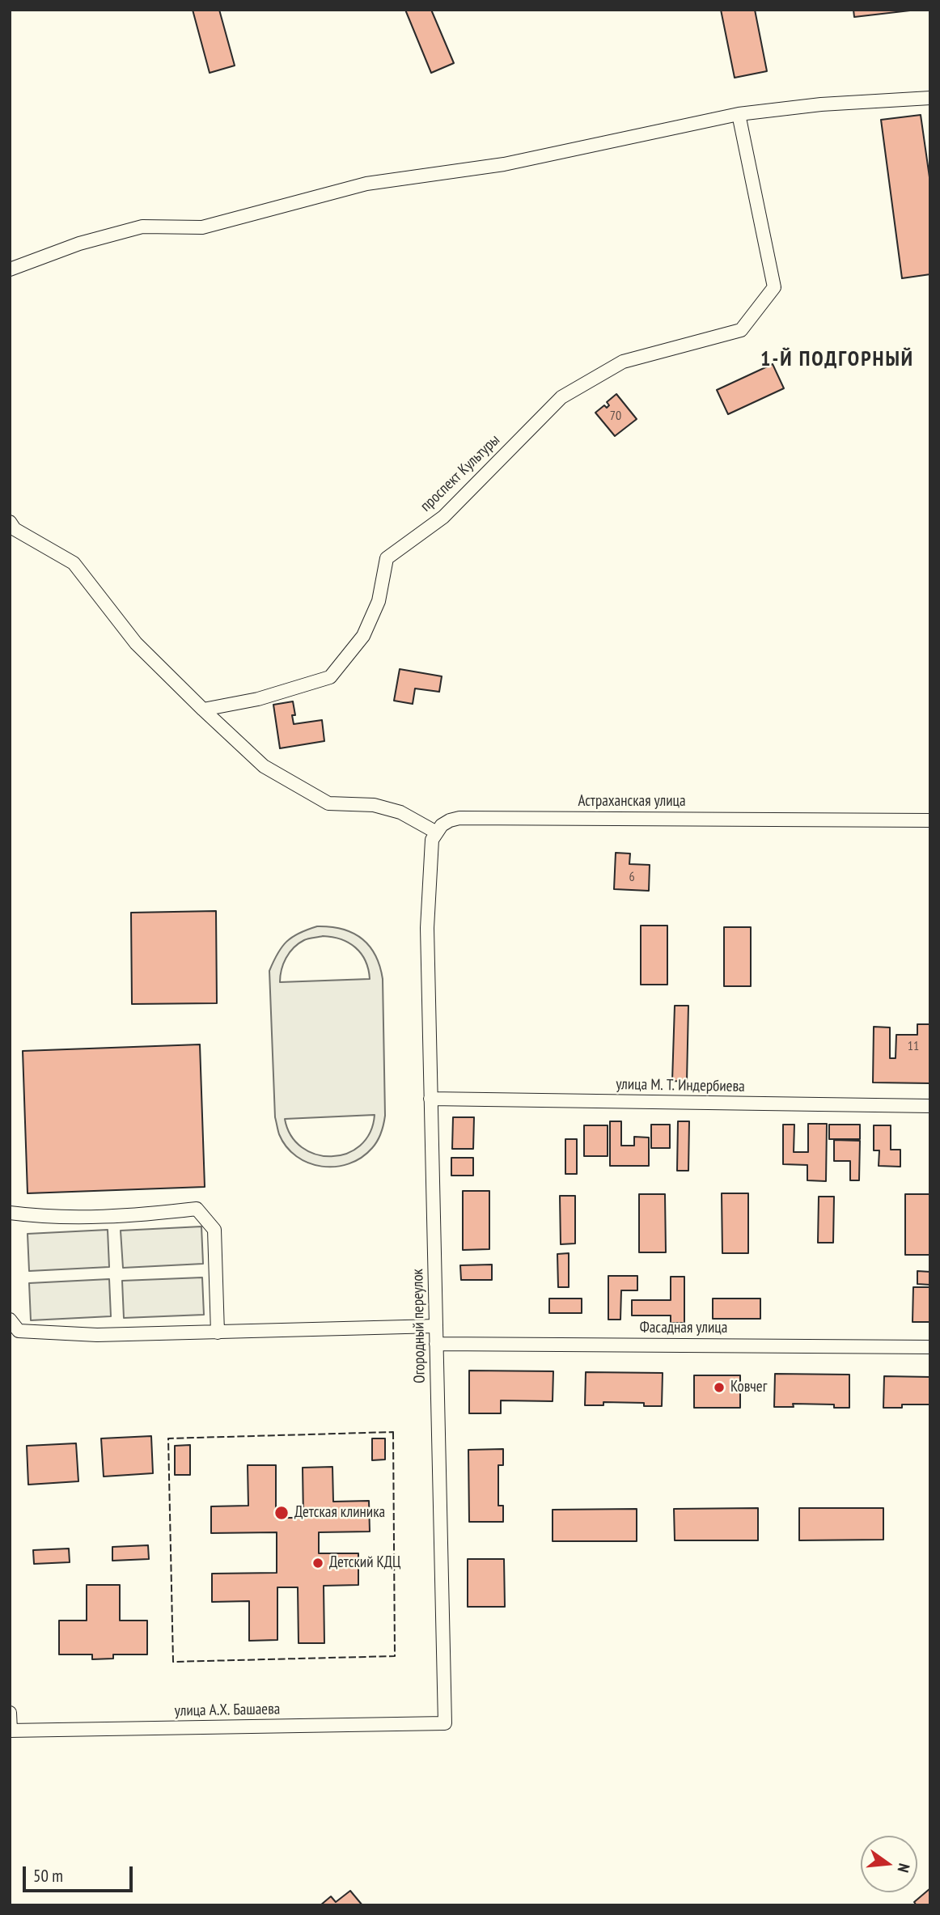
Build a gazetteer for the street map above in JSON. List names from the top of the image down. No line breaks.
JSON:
{"streets":{"street":["проспект Культуры","Астраханская улица","улица М. Т. Индербиева","Огородный переулок","Фасадная улица","улица А.Х. Башаева"]},"crossings":[["Астраханская улица","Огородный переулок"],["улица М. Т. Индербиева","Огородный переулок"],["Огородный переулок","Фасадная улица"],["Огородный переулок","улица А.Х. Башаева"]],"districts":["1-Й ПОДГОРНЫЙ"],"places":["Ковчег","Детская клиника","Детский КДЦ"],"house_numbers":["70","6","11"],"scale_bar":"50 m","north":"right"}
